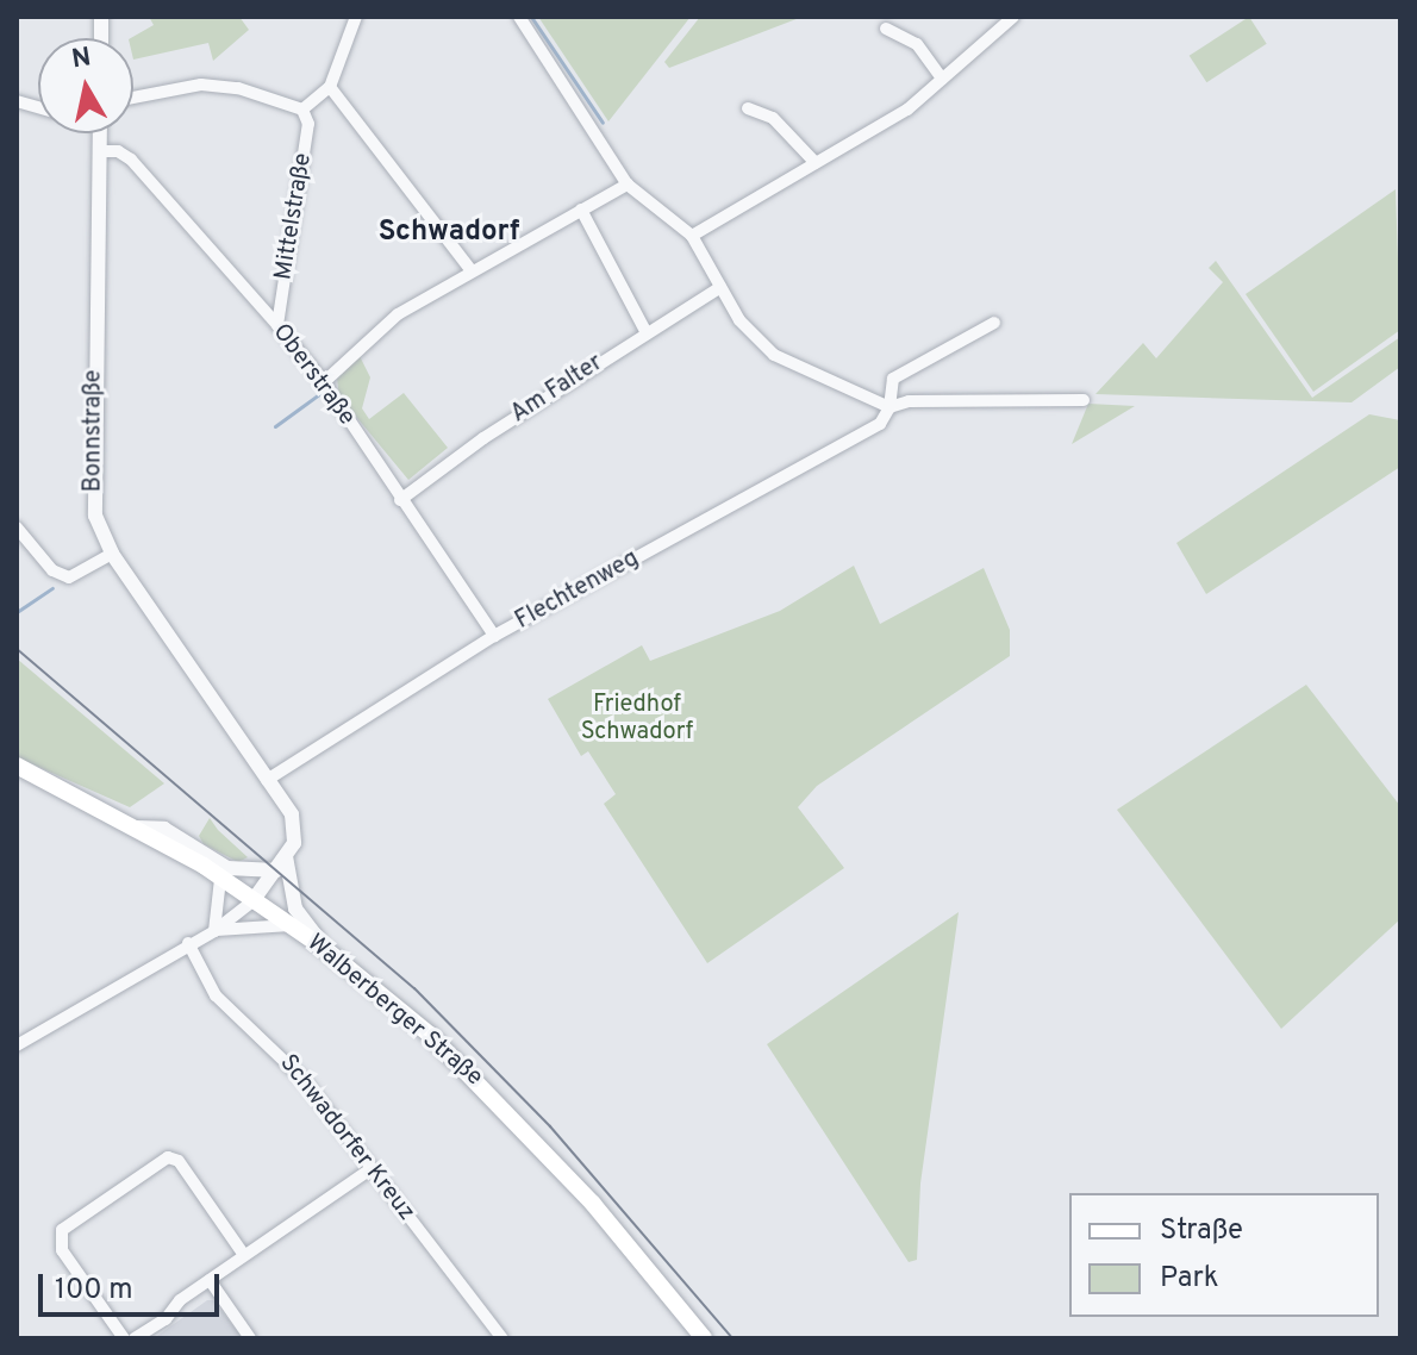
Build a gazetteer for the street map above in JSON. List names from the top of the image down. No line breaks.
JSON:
{"streets":{"main road":["Walberberger Straße"],"street":["Mittelstraße","Oberstraße","Am Falter","Bonnstraße","Flechtenweg","Schwadorfer Kreuz"]},"crossings":[["Mittelstraße","Oberstraße"],["Oberstraße","Am Falter"],["Oberstraße","Bonnstraße"],["Oberstraße","Flechtenweg"],["Bonnstraße","Flechtenweg"],["Bonnstraße","Walberberger Straße"]],"districts":["Schwadorf"],"parks":["Friedhof Schwadorf"],"legend":["Straße","Park"],"scale_bar":"100 m","north":"top"}
